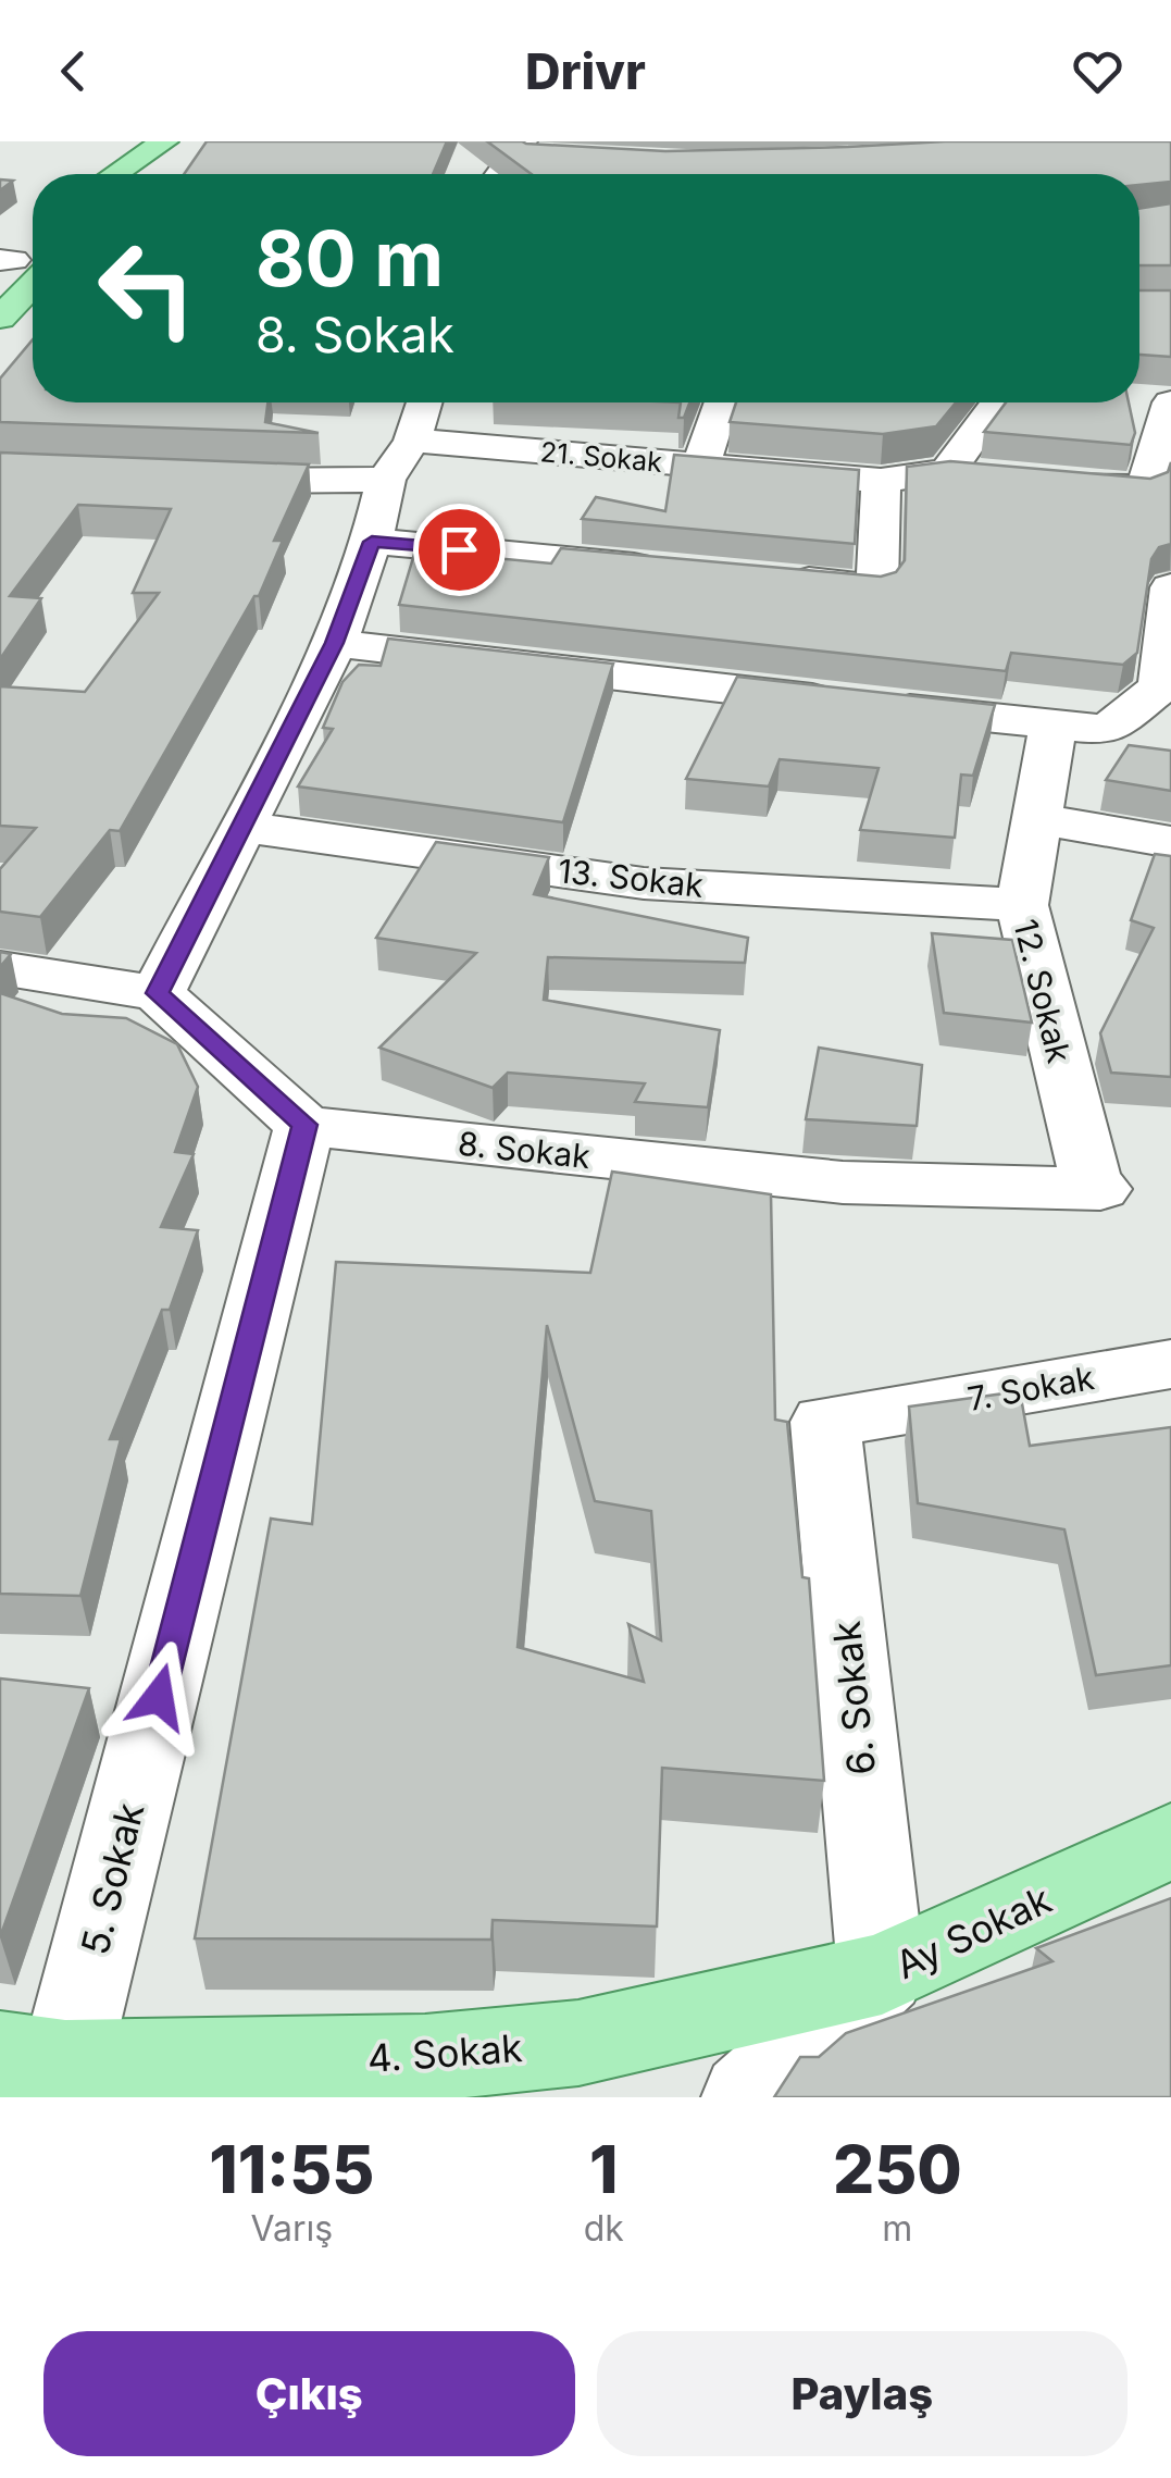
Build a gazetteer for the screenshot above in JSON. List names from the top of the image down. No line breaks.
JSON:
{"streets":{"main road":["Ay Sokak","4. Sokak"],"street":["21. Sokak","13. Sokak","12. Sokak","8. Sokak","7. Sokak","6. Sokak","5. Sokak"]},"crossings":[["13. Sokak","12. Sokak"],["12. Sokak","8. Sokak"],["8. Sokak","5. Sokak"],["7. Sokak","6. Sokak"],["6. Sokak","Ay Sokak"],["6. Sokak","4. Sokak"],["5. Sokak","4. Sokak"],["Ay Sokak","4. Sokak"]],"page":{"header":"Drivr","turn":["80 m","8. Sokak"],"eta":["11:55","Varış","1","dk","250","m"],"buttons":["Çıkış","Paylaş"]}}
